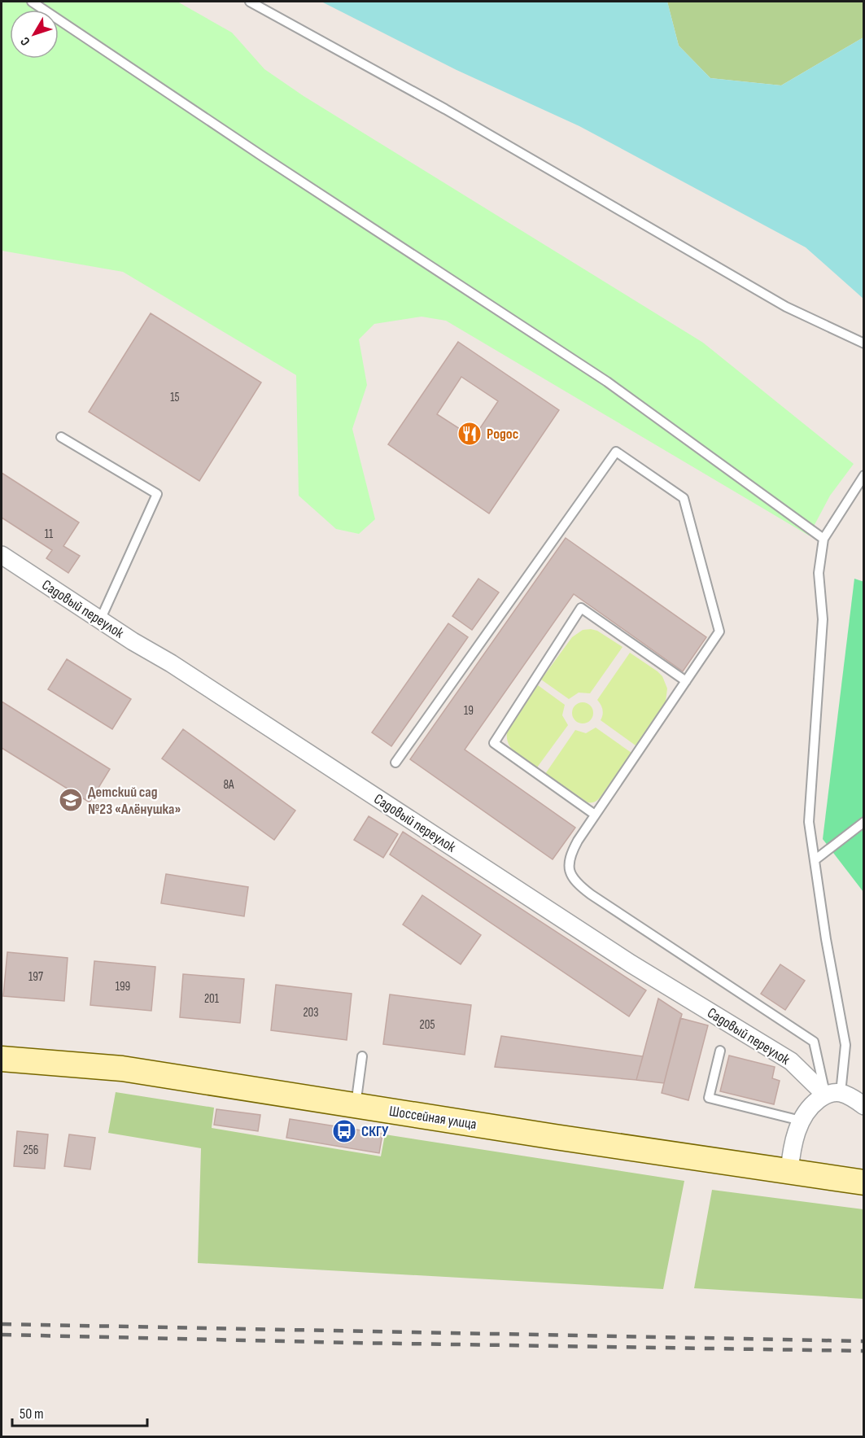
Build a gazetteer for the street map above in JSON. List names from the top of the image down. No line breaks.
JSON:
{"streets":{"main road":["Шоссейная улица"],"street":["Садовый переулок"]},"places":{"restaurant":["Родос"],"school or university":["Детский сад №23 «Алёнушка»"],"bus stop":["СКГУ"]},"house_numbers":["15","11","19","8А","197","199","201","203","205","256"],"scale_bar":"50 m","north":"bottom left"}
